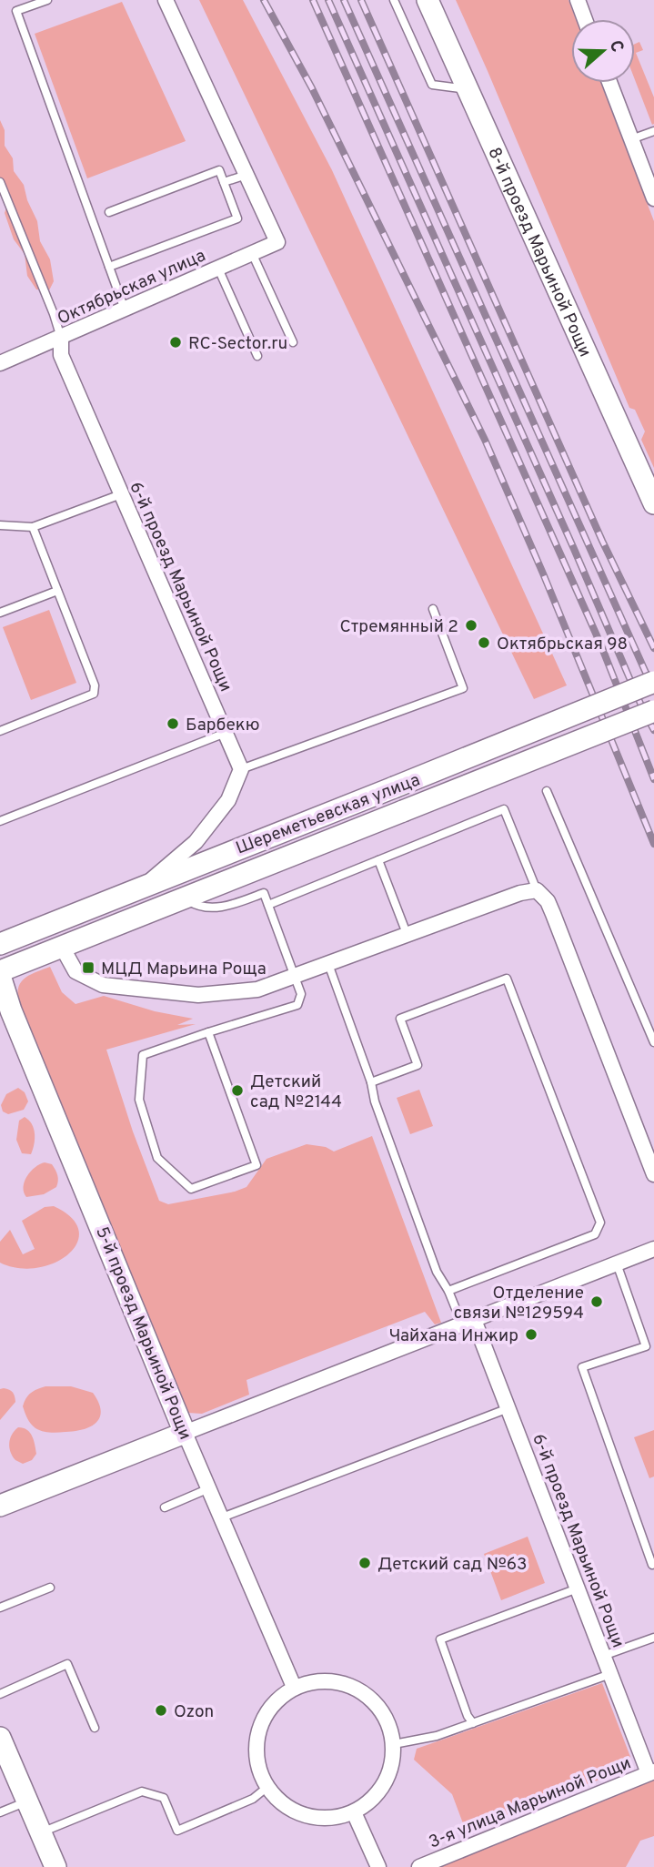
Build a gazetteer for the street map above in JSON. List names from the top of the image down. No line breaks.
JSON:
{"streets":{"main road":["8-й проезд Марьиной Рощи","Шереметьевская улица","5-й проезд Марьиной Рощи"],"street":["Октябрьская улица","6-й проезд Марьиной Рощи","3-я улица Марьиной Рощи"]},"crossings":[["Октябрьская улица","6-й проезд Марьиной Рощи"],["6-й проезд Марьиной Рощи","3-я улица Марьиной Рощи"]],"places":{"other":["RC-Sector.ru","Стремянный 2","Октябрьская 98","Барбекю","Детский сад №2144","Отделение связи №129594","Чайхана Инжир","Детский сад №63","Ozon"],"transit":["МЦД Марьина Роща"]},"north":"right"}
